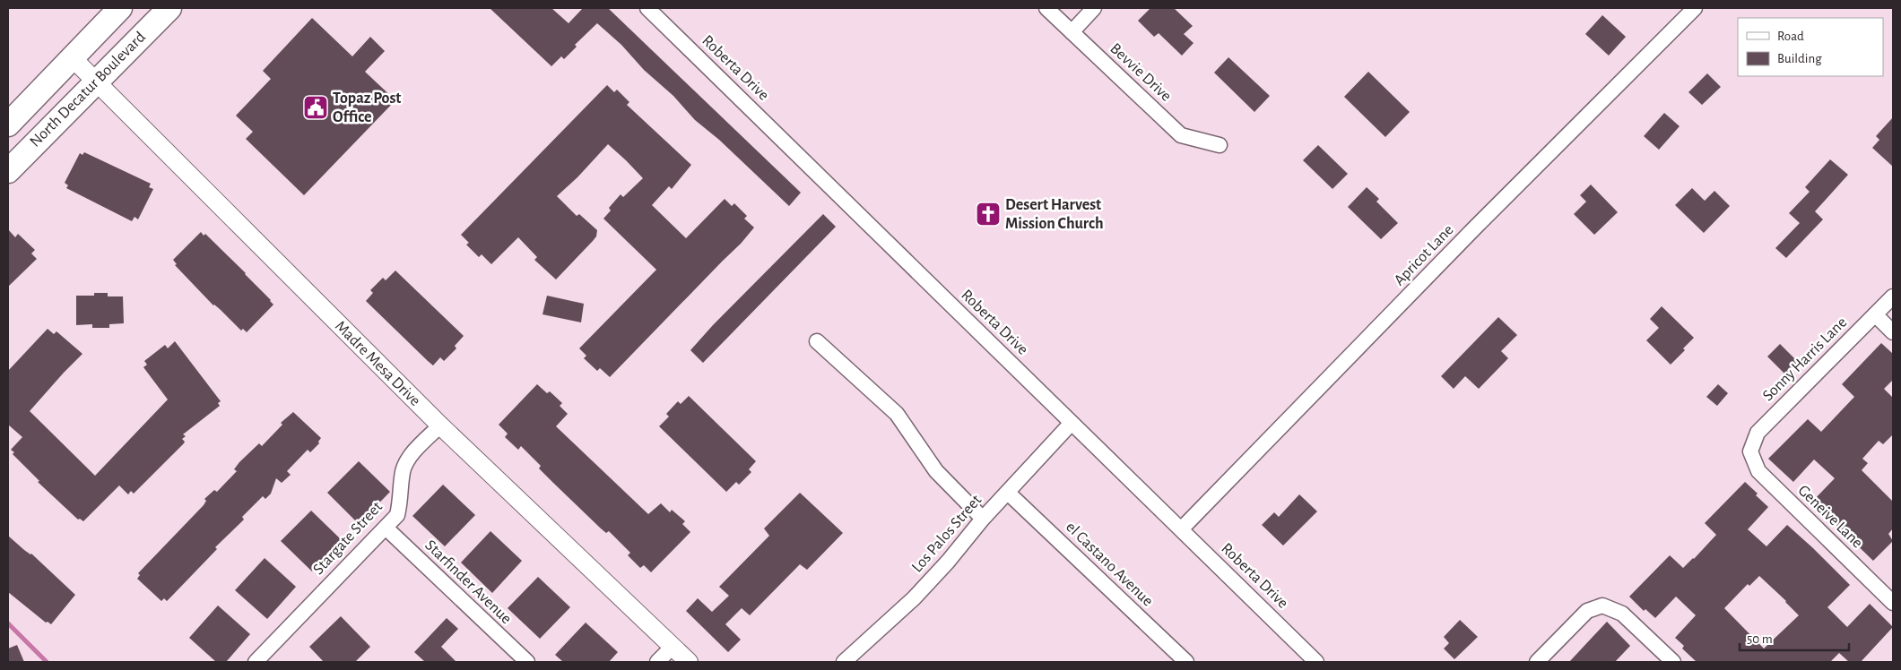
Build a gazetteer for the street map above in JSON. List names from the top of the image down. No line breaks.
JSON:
{"streets":{"main road":["North Decatur Boulevard"],"street":["Roberta Drive","Bevvie Drive","Apricot Lane","Sonny Harris Lane","Madre Mesa Drive","Geneive Lane","Los Palos Street","Stargate Street","el Castano Avenue","Starfinder Avenue"]},"crossings":[["Roberta Drive","Apricot Lane"],["Roberta Drive","Los Palos Street"],["North Decatur Boulevard","Madre Mesa Drive"],["Sonny Harris Lane","Geneive Lane"],["Madre Mesa Drive","Stargate Street"],["Los Palos Street","el Castano Avenue"],["Stargate Street","Starfinder Avenue"]],"places":{"public building":["Topaz Post Office"],"church":["Desert Harvest Mission Church"]},"legend":["Road","Building"],"scale_bar":"50 m"}
